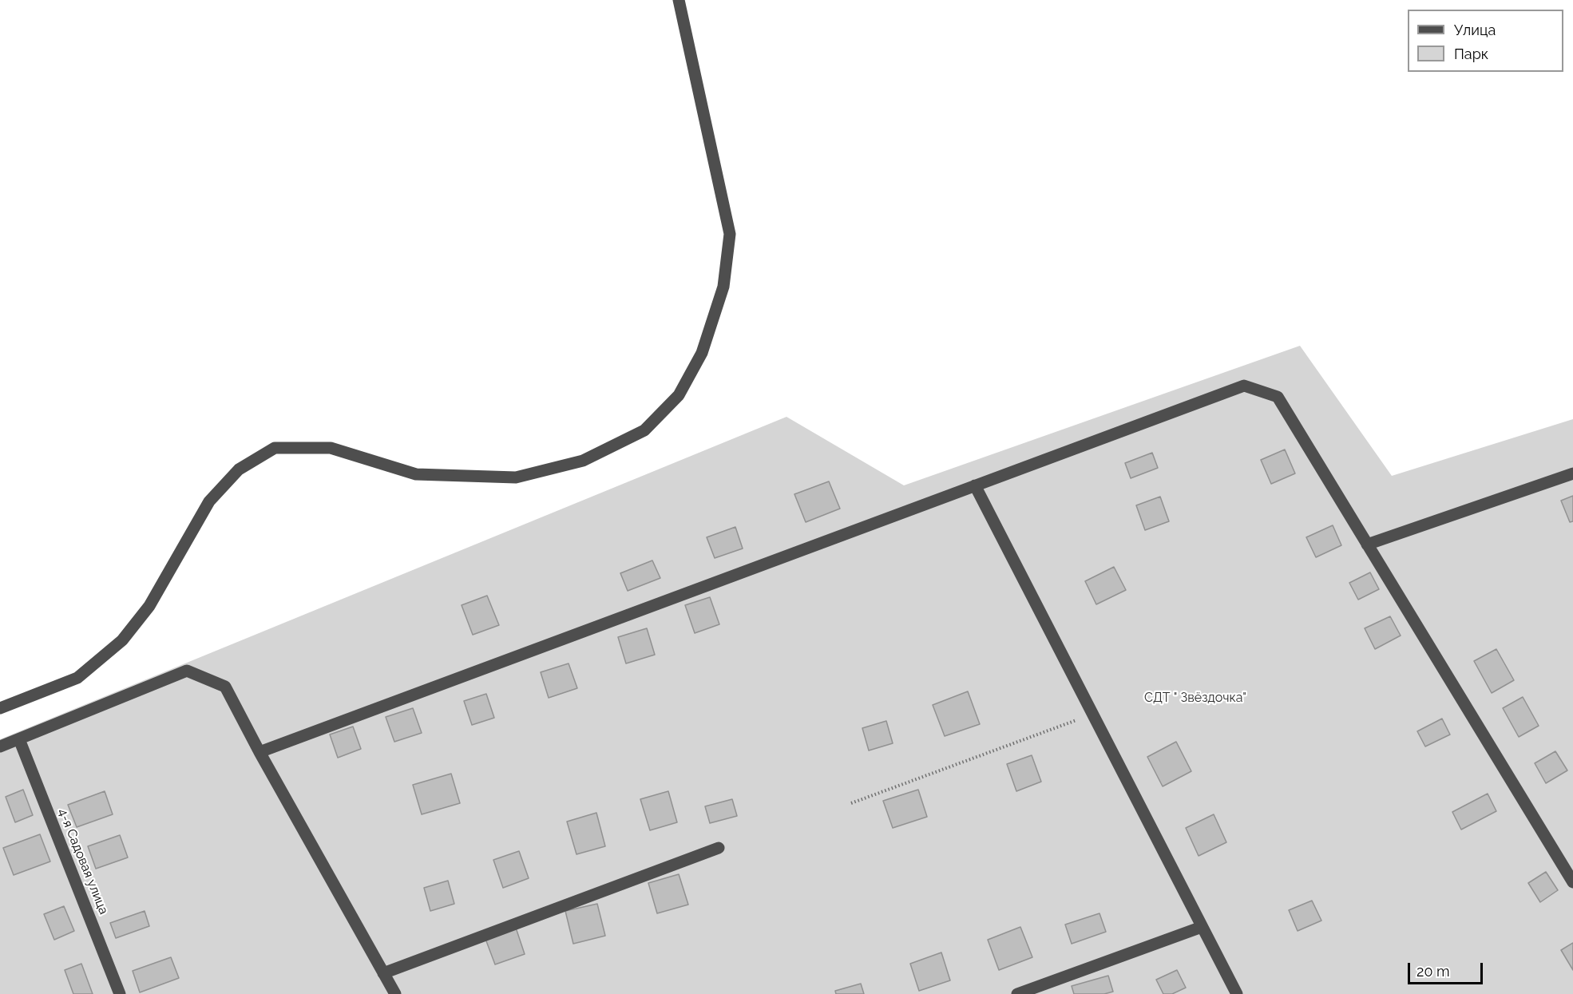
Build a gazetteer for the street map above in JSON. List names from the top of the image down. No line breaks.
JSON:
{"streets":{"lane":["4-я Садовая улица"]},"parks":["СДТ \" Звёздочка\""],"legend":["Улица","Парк"],"scale_bar":"20 m"}
